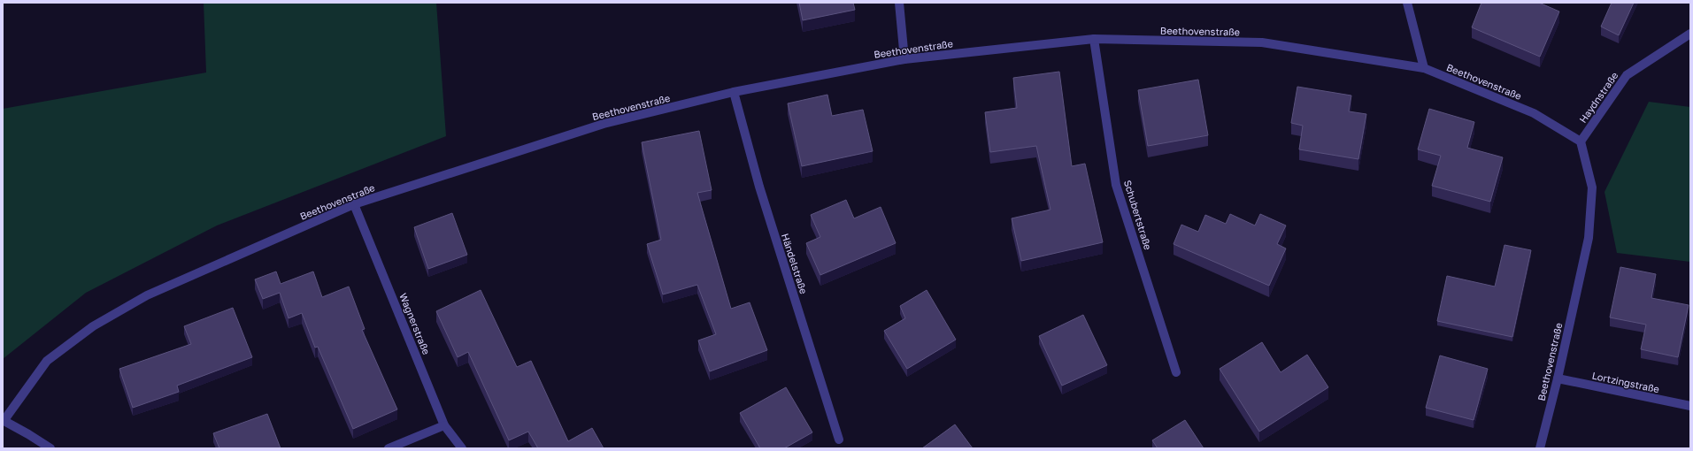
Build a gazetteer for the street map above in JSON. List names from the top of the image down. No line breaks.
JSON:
{"streets":{"street":["Beethovenstraße","Haydnstraße","Schubertstraße","Händelstraße","Wagnerstraße","Lortzingstraße"]},"crossings":[["Beethovenstraße","Haydnstraße"],["Beethovenstraße","Schubertstraße"],["Beethovenstraße","Händelstraße"],["Beethovenstraße","Wagnerstraße"],["Beethovenstraße","Lortzingstraße"]]}
